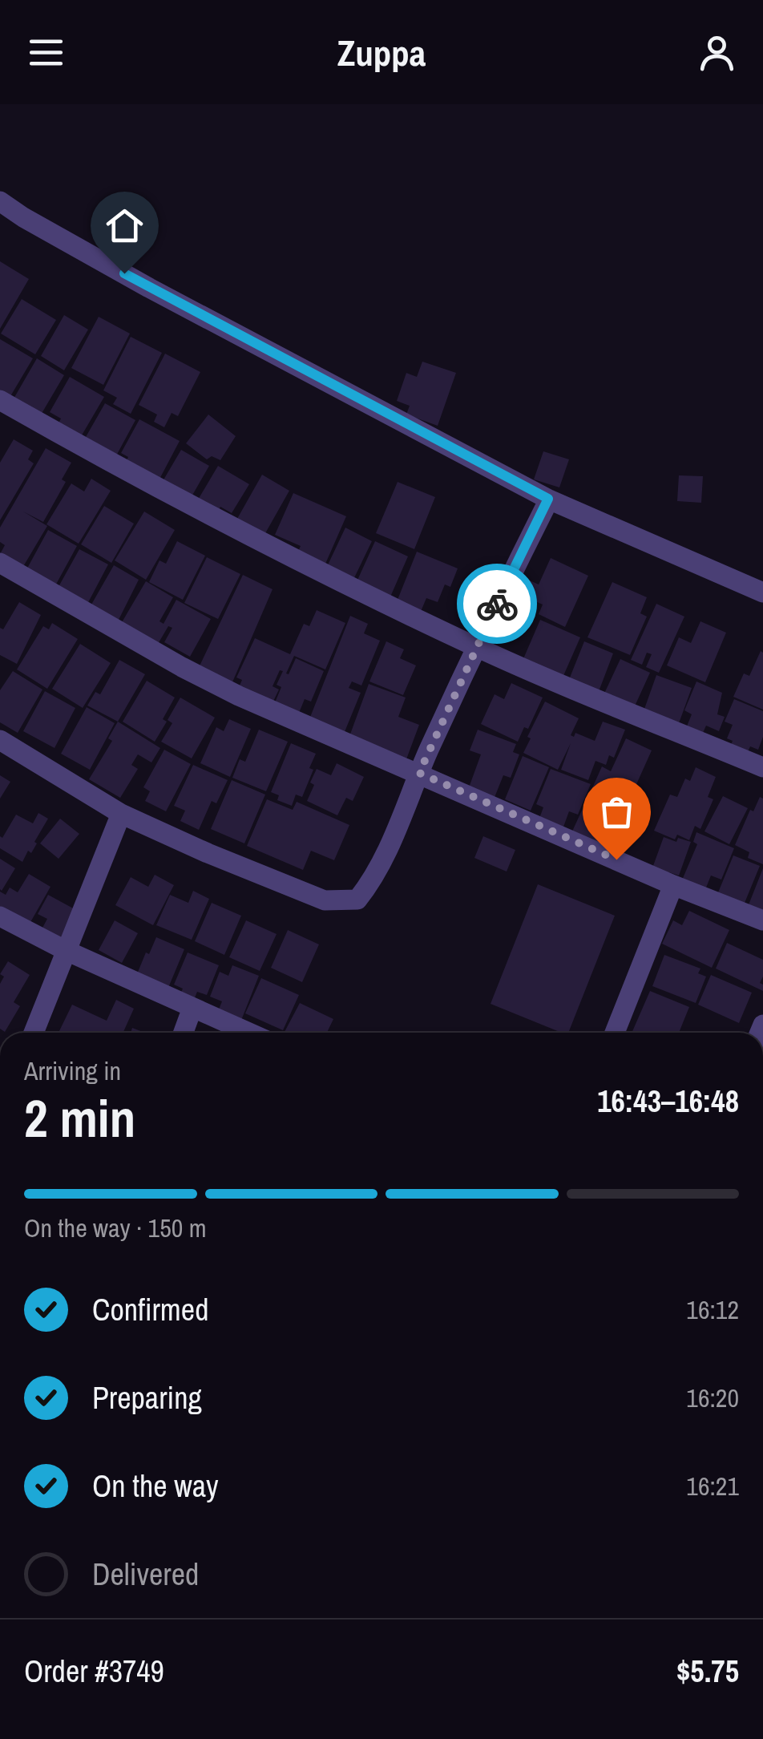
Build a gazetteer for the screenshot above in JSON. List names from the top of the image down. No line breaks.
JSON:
{"page":{"header":"Zuppa","heading":["2 min","Arriving in","16:43–16:48"],"panel":["Order #3749","$5.75"],"bar":"On the way · 150 m","list":[["Confirmed","16:12"],["Preparing","16:20"],["On the way","16:21"],"Delivered"]}}
